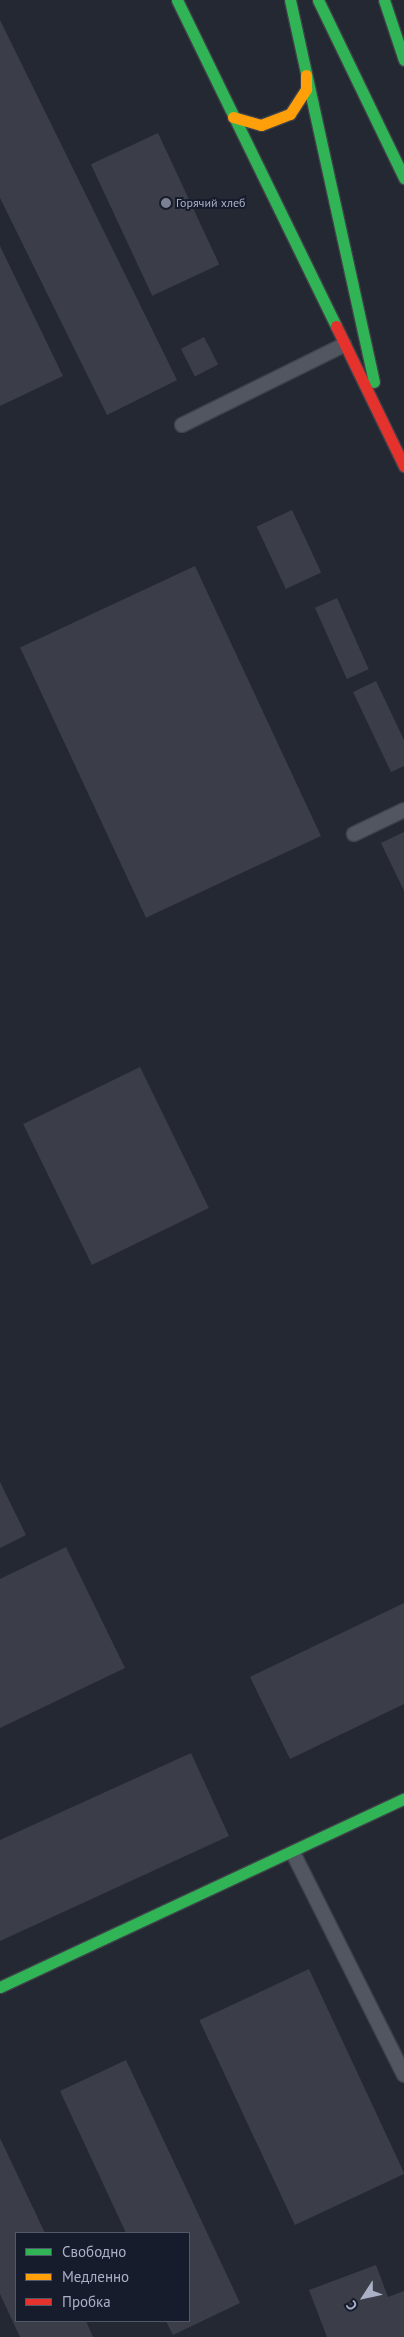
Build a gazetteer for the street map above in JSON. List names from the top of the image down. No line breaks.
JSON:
{"places":["Горячий хлеб"],"legend":["Свободно","Медленно","Пробка"],"north":"bottom left"}
